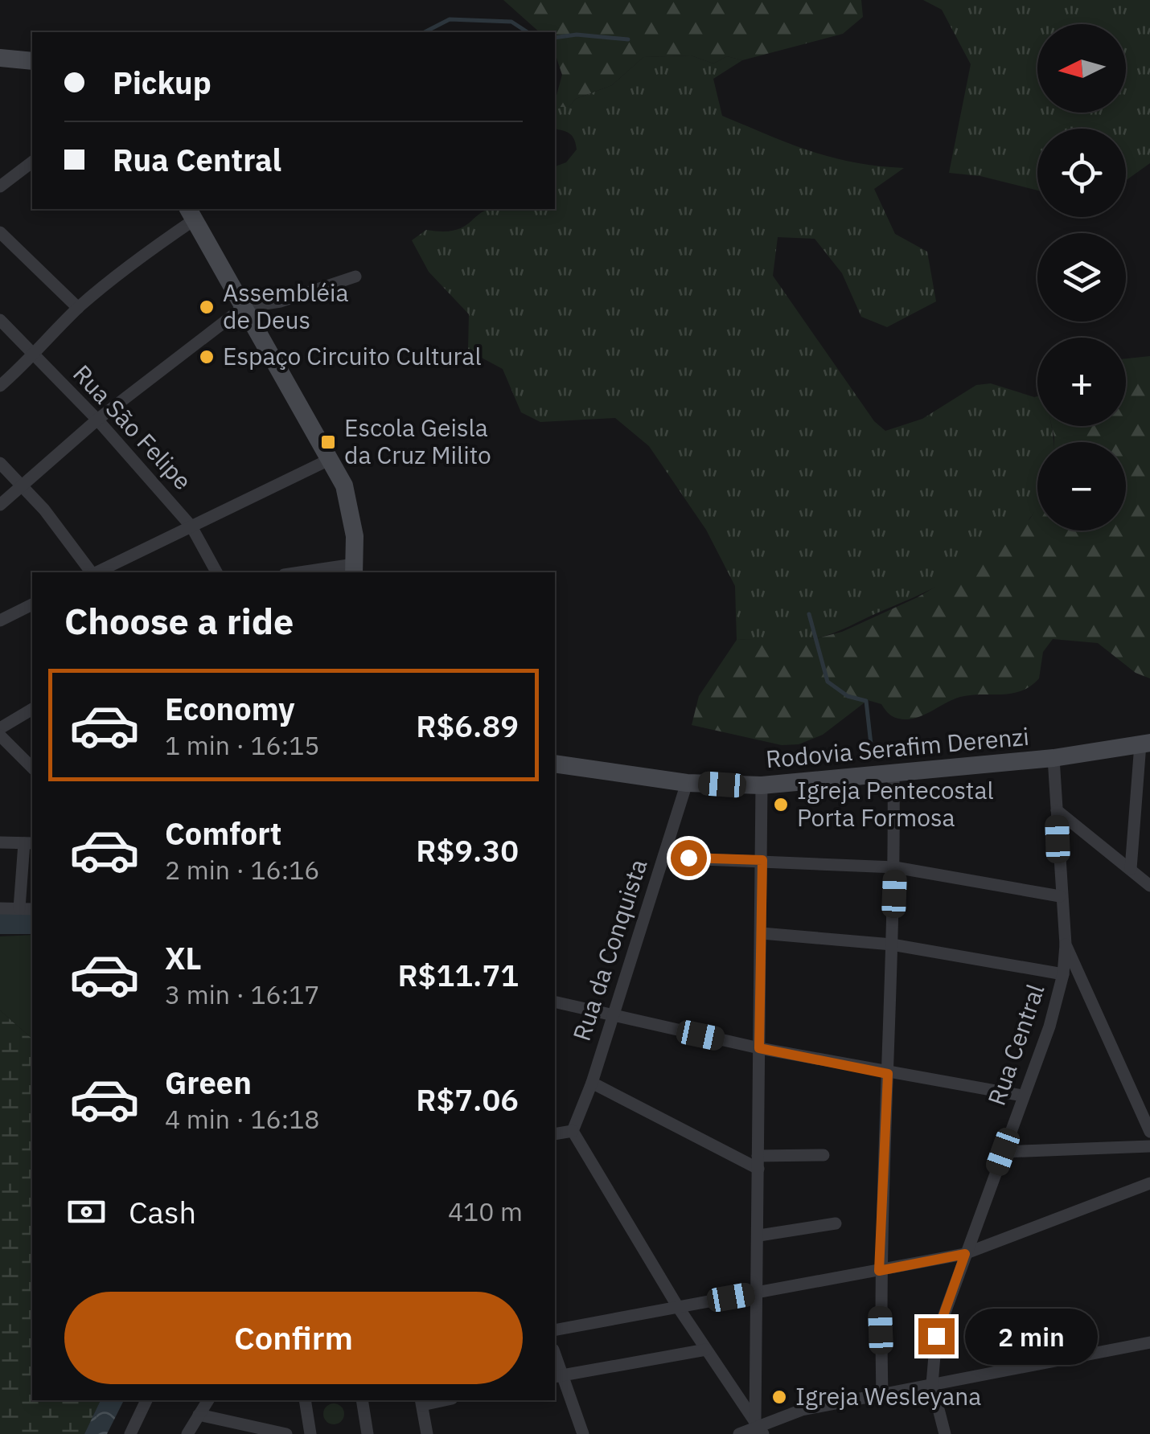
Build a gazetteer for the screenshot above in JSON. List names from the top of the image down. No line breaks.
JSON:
{"streets":{"main road":["Rodovia Serafim Derenzi"],"street":["Rua São Felipe","Rua da Conquista","Rua Central"]},"crossings":[["Rodovia Serafim Derenzi","Rua da Conquista"]],"places":{"other":["Assembléia de Deus","Espaço Circuito Cultural","Igreja Pentecostal Porta Formosa","Igreja Wesleyana"],"transit":["Escola Geisla da Cruz Milito"]},"north":"left","page":{"map_buttons":["+","−"],"banner":["Pickup","Rua Central"],"heading":"Choose a ride","list":[{"name":"Economy","note":"1 min · 16:15","value":"R$6.89"},{"name":"Comfort","note":"2 min · 16:16","value":"R$9.30"},{"name":"XL","note":"3 min · 16:17","value":"R$11.71"},{"name":"Green","note":"4 min · 16:18","value":"R$7.06"}],"pay":["Cash","410 m"],"buttons":"Confirm","bubble":"2 min"}}
